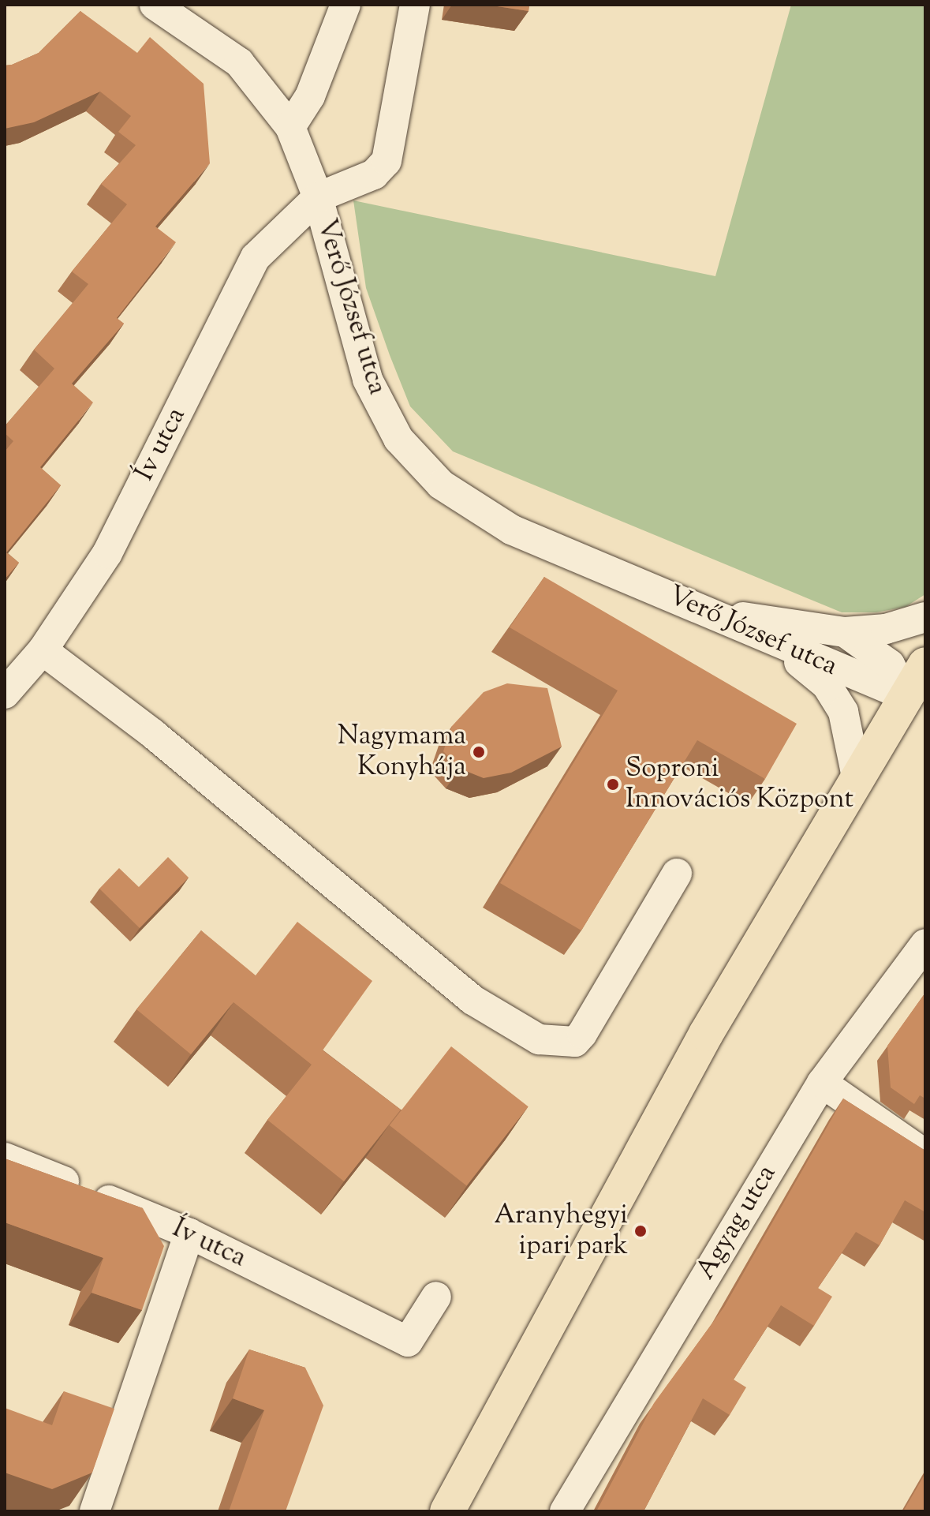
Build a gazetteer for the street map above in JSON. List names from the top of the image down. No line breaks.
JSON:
{"streets":{"street":["Verő József utca","Ív utca","Agyag utca"]},"crossings":[["Verő József utca","Ív utca"]],"places":["Nagymama Konyhája","Soproni Innovációs Központ","Aranyhegyi ipari park"]}
